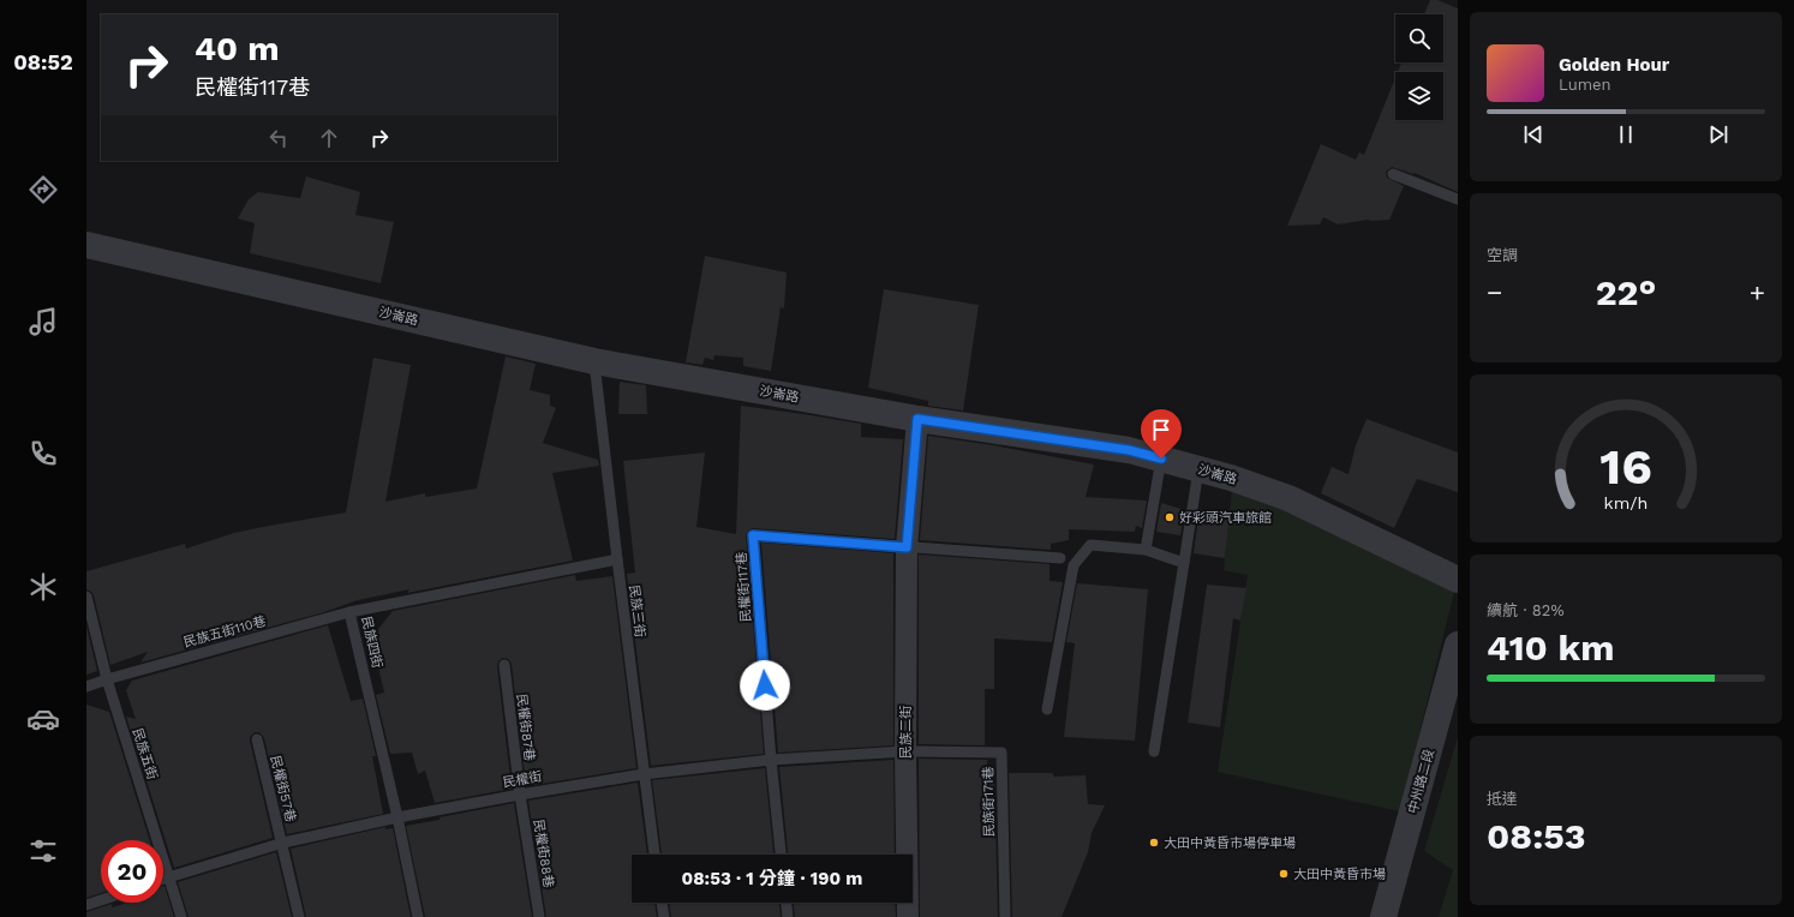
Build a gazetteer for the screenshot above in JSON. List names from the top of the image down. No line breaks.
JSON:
{"streets":{"street":["沙崙路","民族二街","中州路二段"],"lane":["民權街117巷","民族三街","民族五街110巷","民族四街","民權街87巷","民族五街","民權街","民權街57巷","民族街171巷","民權街88巷"]},"crossings":[["沙崙路","民族三街"],["沙崙路","民族二街"],["民權街117巷","民族二街"],["民權街117巷","民權街"],["民族三街","民族四街"],["民族三街","民權街"],["民族五街110巷","民族四街"],["民族五街110巷","民族五街"],["民族四街","民權街"],["民權街87巷","民權街"],["民權街87巷","民權街88巷"],["民族二街","民權街"],["民族二街","民族街171巷"],["民族五街","民權街"],["民權街","民權街57巷"],["民權街","民族街171巷"],["民權街","民權街88巷"]],"places":["好彩頭汽車旅館","大田中黃昏市場停車場","大田中黃昏市場"],"page":{"tabs":"08:52","turn":["40 m","民權街117巷"],"song":["Golden Hour","Lumen"],"tile":["空調",["續航 · 82%","410 km"],["抵達","08:53"]],"heat":["−","22°","+"],"limit":"20","trip":"08:53 · 1 分鐘 · 190 m","gauge":["16","km/h"]}}
